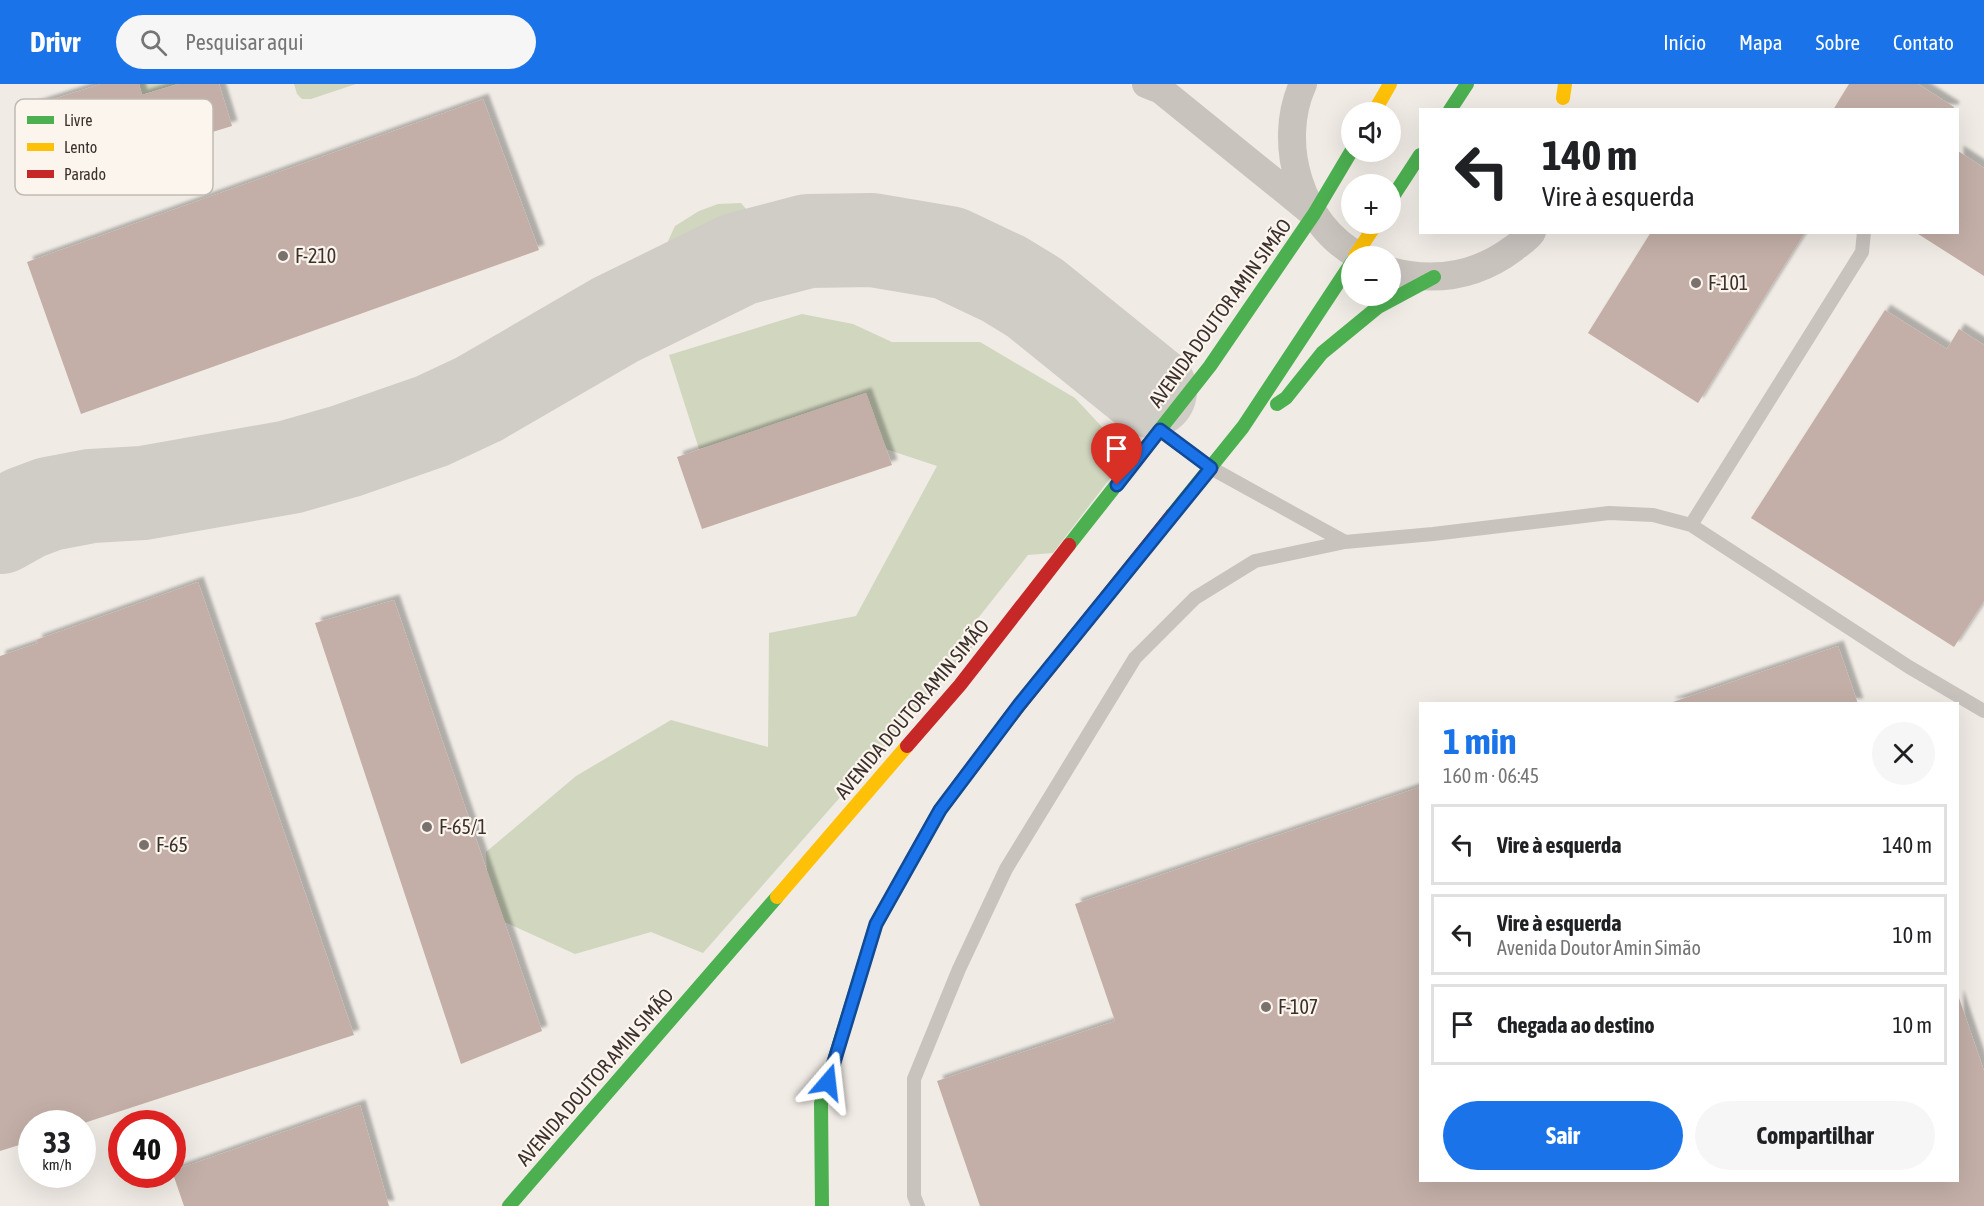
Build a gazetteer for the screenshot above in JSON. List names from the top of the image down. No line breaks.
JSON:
{"streets":{"street":["AVENIDA DOUTOR AMIN SIMÃO"]},"places":["F-210","F-101","F-65/1","F-65","F-107"],"legend":["Livre","Lento","Parado"],"page":{"header":"Drivr","search":"Pesquisar aqui","nav":["Início","Mapa","Sobre","Contato"],"map_buttons":["+","−"],"turn":["140 m","Vire à esquerda"],"heading":["1 min","160 m · 06:45"],"list":[{"name":"Vire à esquerda","value":"140 m"},{"name":"Vire à esquerda","note":"Avenida Doutor Amin Simão","value":"10 m"},{"name":"Chegada ao destino","value":"10 m"}],"buttons":["Sair","Compartilhar"],"speed":"33 km/h","limit":"40"}}
